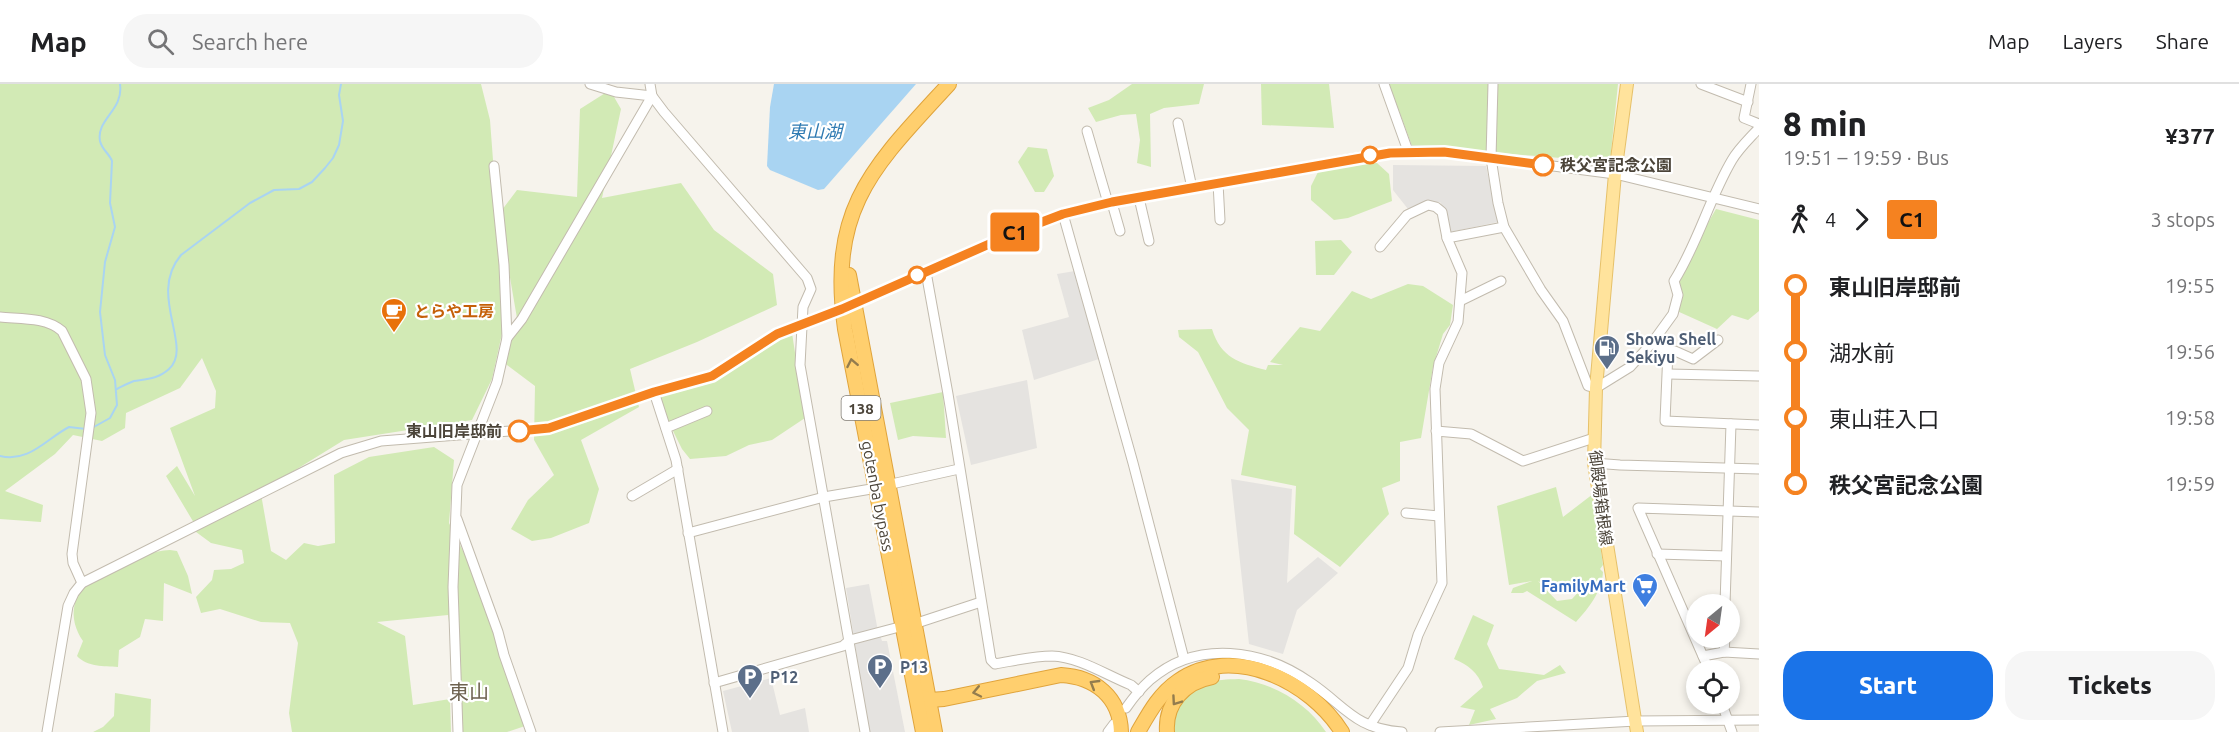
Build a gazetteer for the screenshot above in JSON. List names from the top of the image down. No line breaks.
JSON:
{"streets":{"highway":["138","gotenba bypass"],"main road":["御殿場箱根線"]},"districts":["東山"],"water":["東山湖"],"places":{"other":["秩父宮記念公園","東山旧岸邸前"],"cafe":["とらや工房"],"fuel station":["Showa Shell Sekiyu"],"supermarket":["FamilyMart"],"parking":["P13","P12"]},"lines":["bus line C1"],"north":"bottom left","page":{"header":"Map","search":"Search here","nav":["Map","Layers","Share"],"on_map":"C1","heading":["8 min","19:51 – 19:59 · Bus","¥377"],"legs":["4","C1","3 stops"],"list":[{"name":"東山旧岸邸前","value":"19:55"},{"name":"湖水前","value":"19:56"},{"name":"東山荘入口","value":"19:58"},{"name":"秩父宮記念公園","value":"19:59"}],"buttons":["Start","Tickets"]}}
